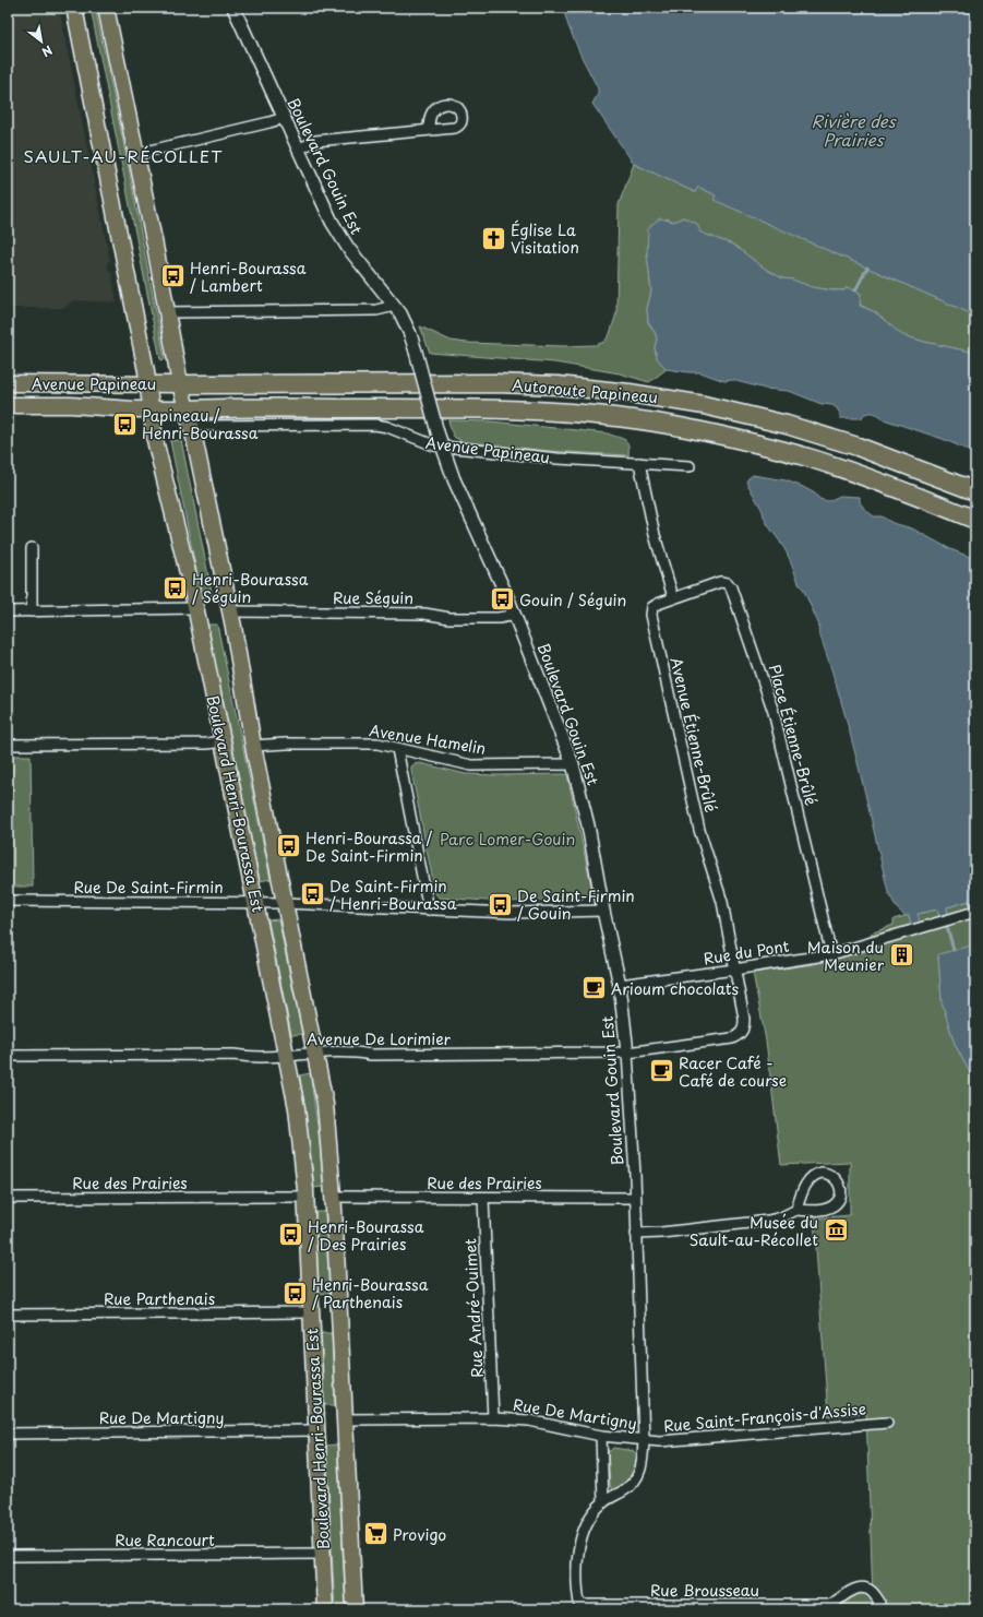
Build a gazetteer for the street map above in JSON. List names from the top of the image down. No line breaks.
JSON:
{"streets":{"highway":["Autoroute Papineau"],"main road":["Avenue Papineau","Boulevard Henri-Bourassa Est"],"street":["Boulevard Gouin Est","Rue Séguin","Avenue Étienne-Brûlé","Place Étienne-Brûlé","Avenue Hamelin","Rue De Saint-Firmin","Rue du Pont","Avenue De Lorimier","Rue des Prairies","Rue Parthenais","Rue André-Ouimet","Rue De Martigny","Rue Saint-François-d'Assise","Rue Rancourt","Rue Brousseau"]},"crossings":[["Boulevard Gouin Est","Avenue Papineau"],["Boulevard Gouin Est","Rue Séguin"],["Boulevard Gouin Est","Avenue Hamelin"],["Boulevard Gouin Est","Rue De Saint-Firmin"],["Boulevard Gouin Est","Rue du Pont"],["Boulevard Gouin Est","Avenue De Lorimier"],["Boulevard Gouin Est","Rue des Prairies"],["Boulevard Gouin Est","Rue De Martigny"],["Boulevard Gouin Est","Rue Saint-François-d'Assise"],["Boulevard Gouin Est","Rue Brousseau"],["Avenue Papineau","Autoroute Papineau"],["Avenue Papineau","Boulevard Henri-Bourassa Est"],["Autoroute Papineau","Boulevard Henri-Bourassa Est"],["Rue Séguin","Boulevard Henri-Bourassa Est"],["Avenue Étienne-Brûlé","Place Étienne-Brûlé"],["Avenue Étienne-Brûlé","Rue du Pont"],["Avenue Étienne-Brûlé","Avenue De Lorimier"],["Place Étienne-Brûlé","Rue du Pont"],["Avenue Hamelin","Boulevard Henri-Bourassa Est"],["Boulevard Henri-Bourassa Est","Rue De Saint-Firmin"],["Boulevard Henri-Bourassa Est","Avenue De Lorimier"],["Boulevard Henri-Bourassa Est","Rue des Prairies"],["Boulevard Henri-Bourassa Est","Rue Parthenais"],["Boulevard Henri-Bourassa Est","Rue De Martigny"],["Boulevard Henri-Bourassa Est","Rue Rancourt"],["Rue des Prairies","Rue André-Ouimet"],["Rue André-Ouimet","Rue De Martigny"],["Rue De Martigny","Rue Saint-François-d'Assise"]],"districts":["SAULT-AU-RÉCOLLET"],"water":["Rivière des Prairies"],"parks":["Parc Lomer-Gouin"],"places":{"church":["Église La Visitation"],"bus stop":["Henri-Bourassa / Lambert","Papineau / Henri-Bourassa","Henri-Bourassa / Séguin","Gouin / Séguin","Henri-Bourassa / De Saint-Firmin","De Saint-Firmin / Henri-Bourassa","De Saint-Firmin / Gouin","Henri-Bourassa / Des Prairies","Henri-Bourassa / Parthenais"],"building":["Maison du Meunier"],"cafe":["Arioum chocolats","Racer Café - Café de course"],"museum":["Musée du Sault-au-Récollet"],"supermarket":["Provigo"]},"north":"bottom right"}
